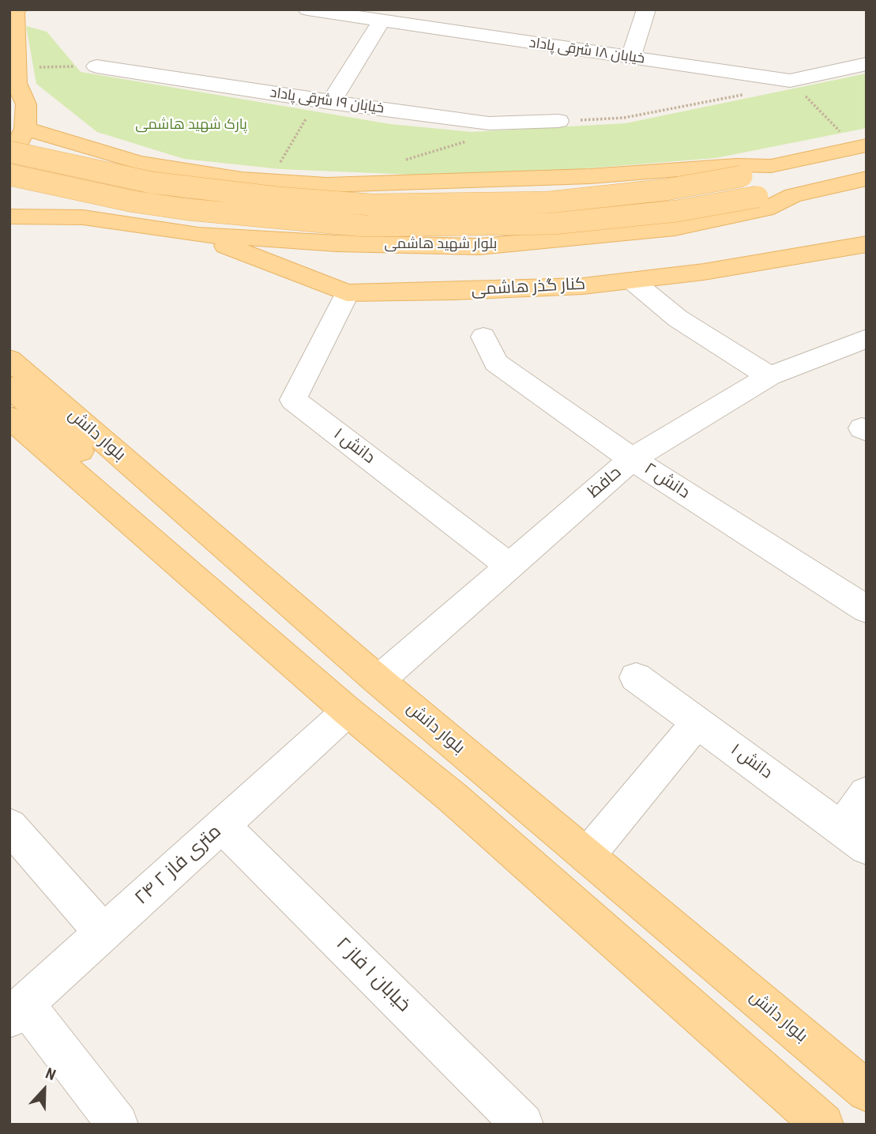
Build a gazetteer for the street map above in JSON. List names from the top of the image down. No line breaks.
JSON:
{"streets":{"main road":["بلوار شهید هاشمی","کنار گذر هاشمی","بلوار دانش"],"street":["خیابان ۱۸ شرقی پاداد","خیابان ۱۹ شرقی پاداد","دانش ۱","دانش ۲","حافظ","۲۴ متری فاز ۲","خیابان ۱ فاز ۲"]},"crossings":[["بلوار شهید هاشمی","کنار گذر هاشمی"],["کنار گذر هاشمی","دانش ۱"],["بلوار دانش","حافظ"],["دانش ۱","حافظ"],["دانش ۲","حافظ"],["۲۴ متری فاز ۲","خیابان ۱ فاز ۲"]],"parks":["پارک شهید هاشمی"],"north":"top"}
